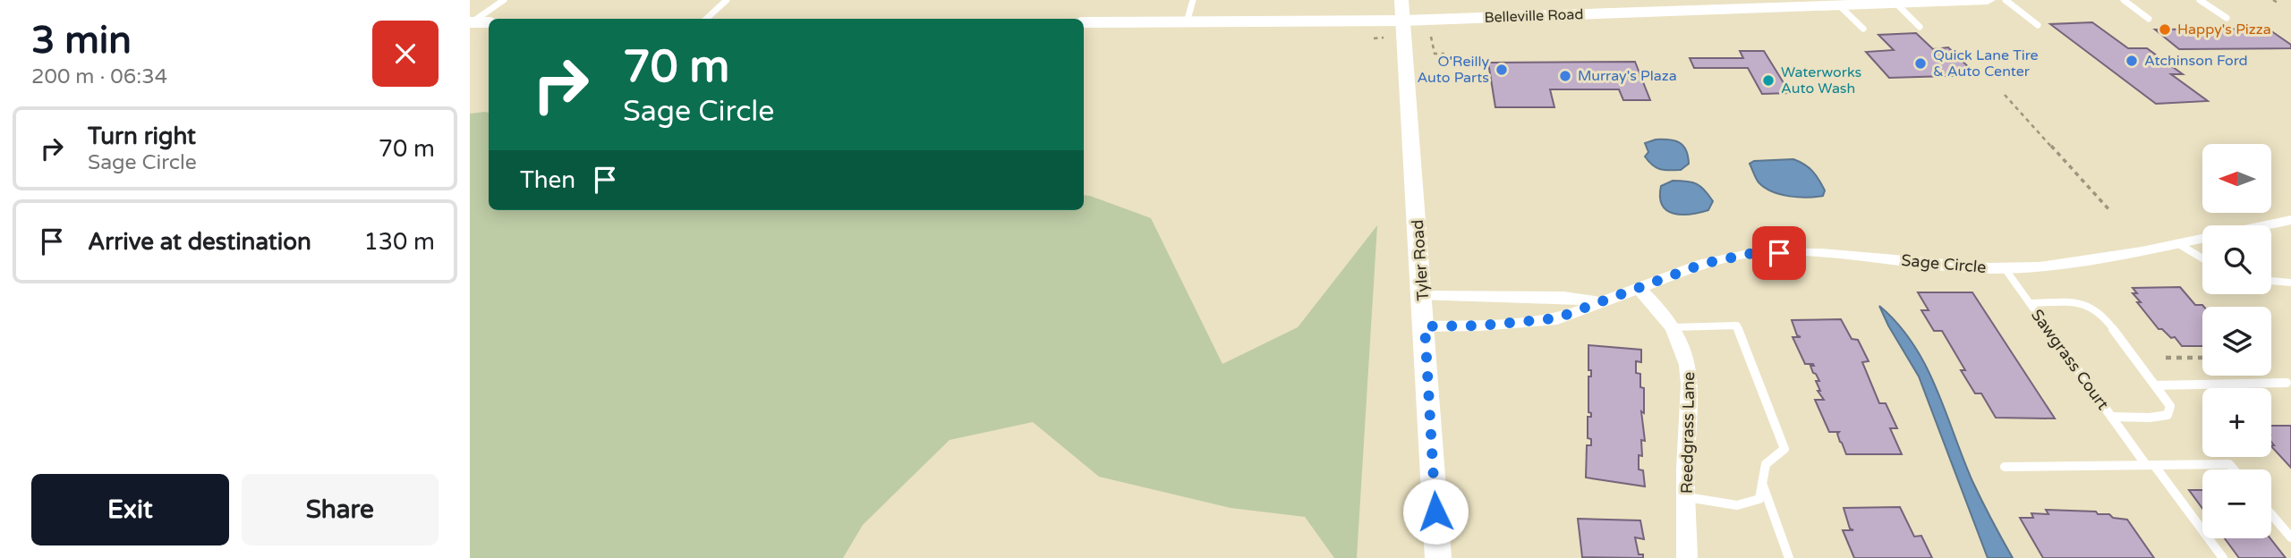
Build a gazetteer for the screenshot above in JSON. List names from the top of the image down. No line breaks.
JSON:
{"streets":{"main road":["Belleville Road"],"street":["Tyler Road","Sage Circle","Reedgrass Lane"],"lane":["Sawgrass Court"]},"crossings":[["Belleville Road","Tyler Road"],["Tyler Road","Sage Circle"],["Sage Circle","Sawgrass Court"],["Sage Circle","Reedgrass Lane"]],"places":["Happy's Pizza","Atchinson Ford","Quick Lane Tire & Auto Center","O'Reilly Auto Parts","Murray's Plaza","Waterworks Auto Wash"],"north":"left","page":{"heading":["3 min","200 m · 06:34"],"turn":["70 m","Sage Circle"],"list":[{"name":"Turn right","note":"Sage Circle","value":"70 m"},{"name":"Arrive at destination","value":"130 m"}],"map_buttons":["+","−"],"then":"Then","buttons":["Exit","Share"]}}
